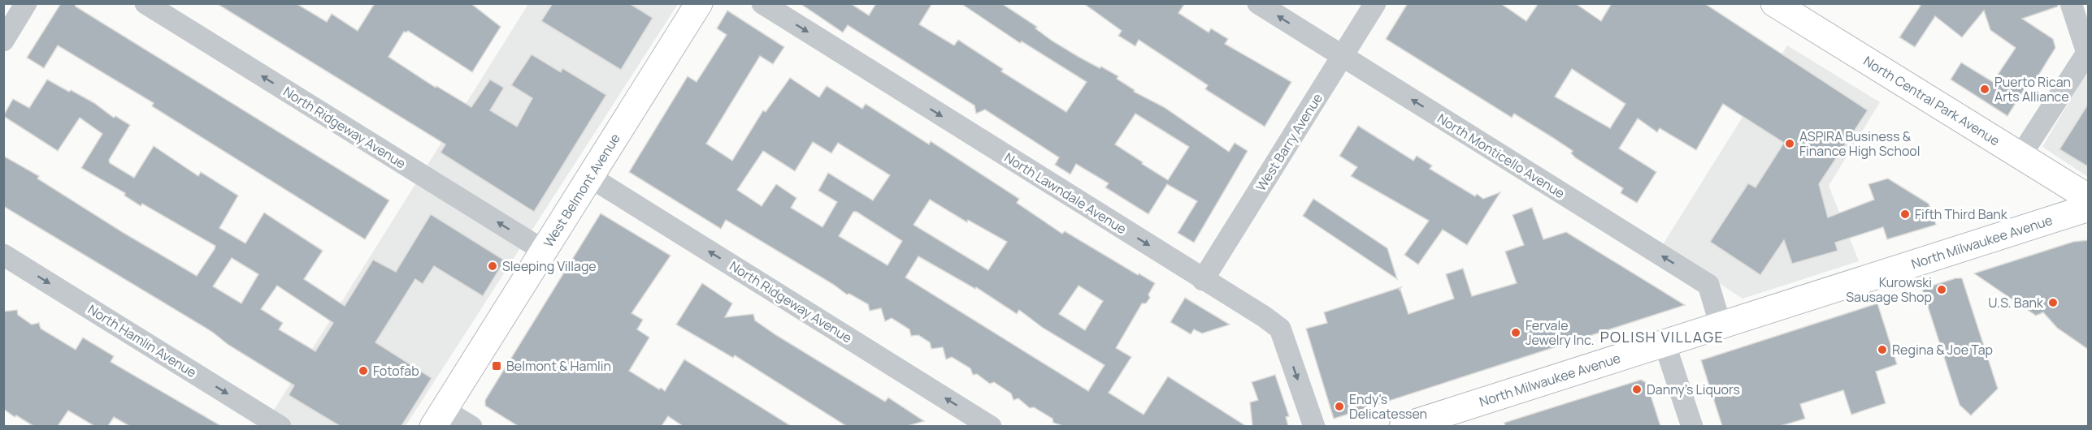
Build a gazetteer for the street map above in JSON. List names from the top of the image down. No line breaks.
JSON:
{"streets":{"main road":["North Central Park Avenue","West Belmont Avenue","North Milwaukee Avenue"],"street":["North Ridgeway Avenue","West Barry Avenue","North Monticello Avenue","North Lawndale Avenue","North Hamlin Avenue"]},"crossings":[["North Ridgeway Avenue","West Belmont Avenue"],["West Barry Avenue","North Monticello Avenue"],["West Barry Avenue","North Lawndale Avenue"],["North Monticello Avenue","North Milwaukee Avenue"]],"one_way":["North Ridgeway Avenue","North Monticello Avenue","North Lawndale Avenue","North Hamlin Avenue"],"districts":["POLISH VILLAGE"],"places":{"other":["Puerto Rican Arts Alliance","ASPIRA Business & Finance High School","Fifth Third Bank","Sleeping Village","Kurowski Sausage Shop","U.S. Bank","Fervale Jewelry Inc.","Regina & Joe Tap","Fotofab","Danny's Liquors","Endy's Delicatessen"],"transit":["Belmont & Hamlin"]}}
